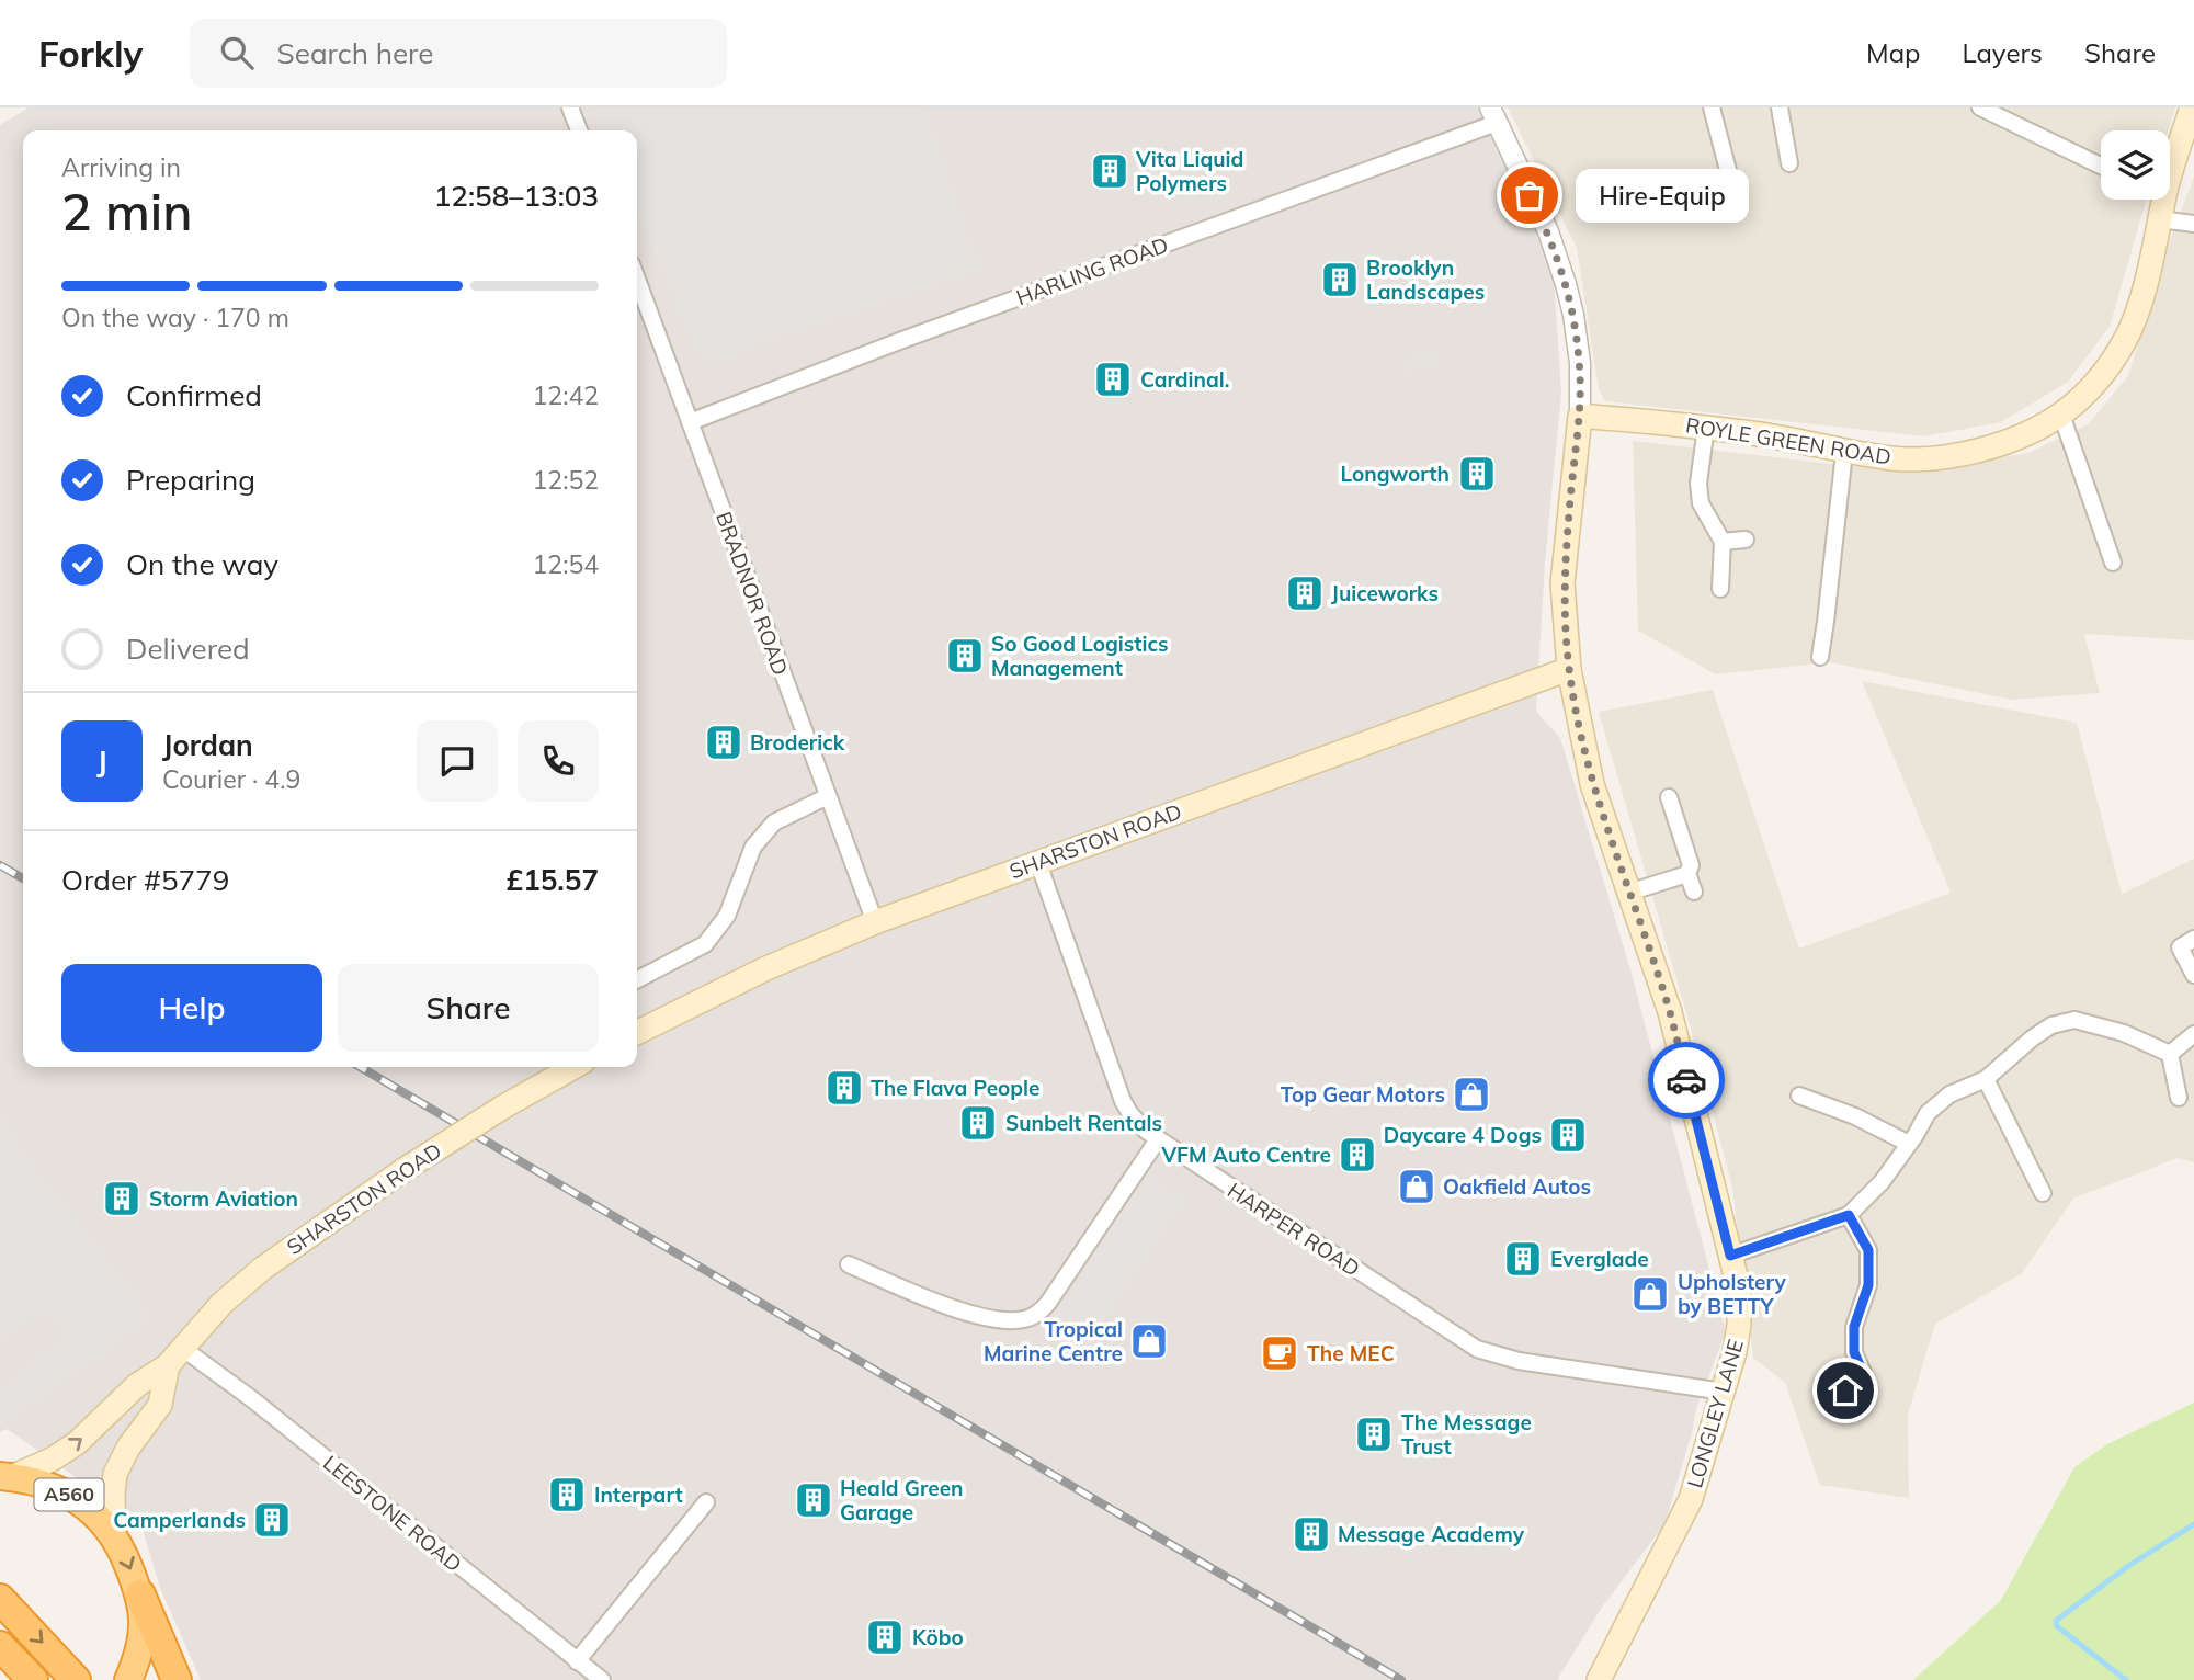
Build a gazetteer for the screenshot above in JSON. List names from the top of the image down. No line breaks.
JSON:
{"streets":{"highway":["A560"],"main road":["ROYLE GREEN ROAD","SHARSTON ROAD","LONGLEY LANE"],"street":["HARLING ROAD","BRADNOR ROAD","HARPER ROAD","LEESTONE ROAD"]},"crossings":[["HARLING ROAD","BRADNOR ROAD"],["HARLING ROAD","LONGLEY LANE"],["ROYLE GREEN ROAD","LONGLEY LANE"],["BRADNOR ROAD","SHARSTON ROAD"],["SHARSTON ROAD","HARPER ROAD"],["SHARSTON ROAD","LONGLEY LANE"],["SHARSTON ROAD","A560"],["SHARSTON ROAD","LEESTONE ROAD"],["HARPER ROAD","LONGLEY LANE"]],"places":{"building":["Vita Liquid Polymers","Brooklyn Landscapes","Cardinal.","Longworth","Juiceworks","So Good Logistics Management","Broderick","The Flava People","Sunbelt Rentals","Daycare 4 Dogs","VFM Auto Centre","Storm Aviation","Everglade","The Message Trust","Interpart","Heald Green Garage","Camperlands","Message Academy","Köbo"],"other":["Hire-Equip"],"shop":["Top Gear Motors","Oakfield Autos","Upholstery by BETTY","Tropical Marine Centre"],"cafe":["The MEC"]},"page":{"header":"Forkly","search":"Search here","nav":["Map","Layers","Share"],"heading":["2 min","Arriving in","12:58–13:03"],"panel":["Jordan","Courier · 4.9","Order #5779","£15.57"],"bubble":"Hire-Equip","bar":"On the way · 170 m","list":[["Confirmed","12:42"],["Preparing","12:52"],["On the way","12:54"],"Delivered"],"round":"J","buttons":["Help","Share"]}}
